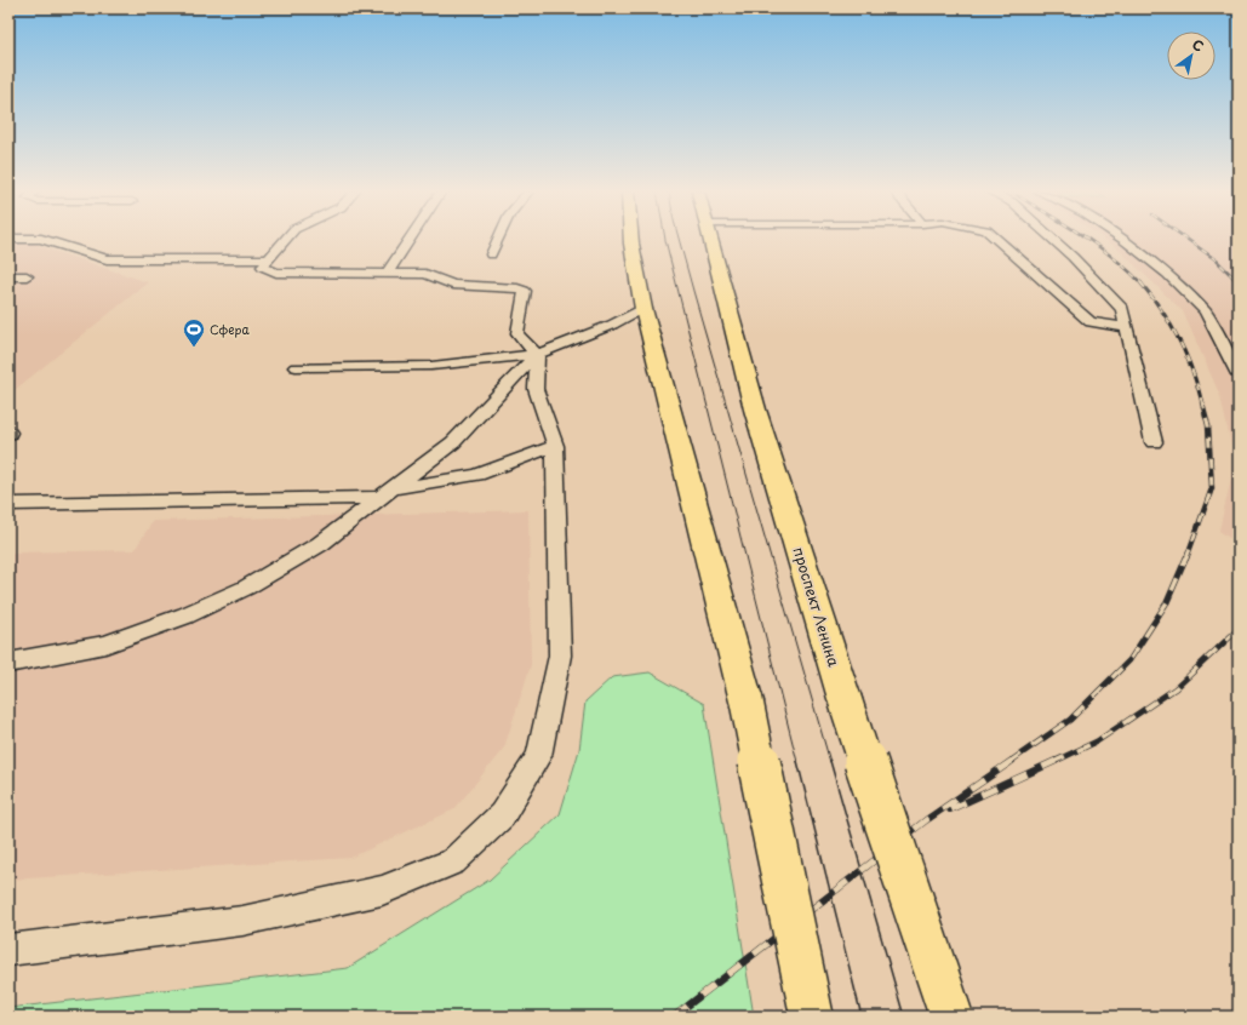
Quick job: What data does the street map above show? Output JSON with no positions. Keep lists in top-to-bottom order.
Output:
{
  "streets": {
    "main road": ["проспект Ленина"]
  },
  "places": {
    "sports": ["Сфера"]
  },
  "north": "top right"
}
